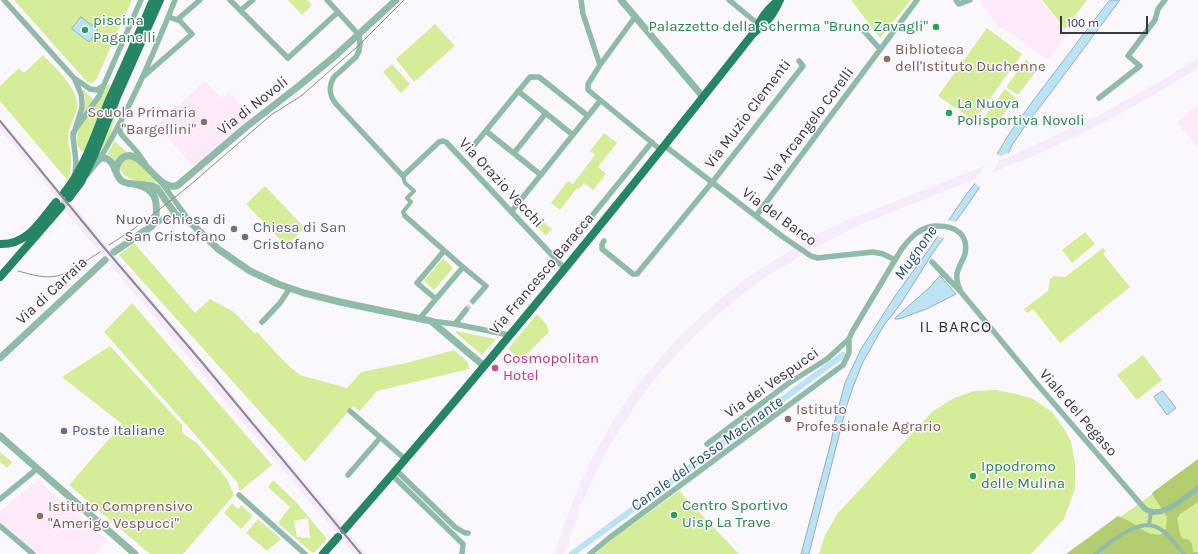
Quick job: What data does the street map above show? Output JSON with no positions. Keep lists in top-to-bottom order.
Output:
{
  "streets": {
    "main road": ["Via Francesco Baracca"],
    "street": [
      "Via di Novoli",
      "Via Muzio Clementi",
      "Via Arcangelo Corelli",
      "Via Orazio Vecchi",
      "Via del Barco",
      "Via di Carraia",
      "Via dei Vespucci",
      "Viale del Pegaso"
    ]
  },
  "crossings": [
    ["Via Muzio Clementi", "Via del Barco"],
    ["Via Arcangelo Corelli", "Via del Barco"],
    ["Via Orazio Vecchi", "Via Francesco Baracca"],
    ["Via del Barco", "Via Francesco Baracca"],
    ["Via del Barco", "Via dei Vespucci"],
    ["Via dei Vespucci", "Viale del Pegaso"]
  ],
  "districts": ["IL BARCO"],
  "water": ["Mugnone", "Canale del Fosso Macinante"],
  "places": [
    "Palazzetto della Scherma \"Bruno Zavagli\"",
    "piscina Paganelli",
    "Biblioteca dell'Istituto Duchenne",
    "La Nuova Polisportiva Novoli",
    "Scuola Primaria \"Bargellini\"",
    "Nuova Chiesa di San Cristofano",
    "Chiesa di San Cristofano",
    "Cosmopolitan Hotel",
    "Istituto Professionale Agrario",
    "Poste Italiane",
    "Ippodromo delle Mulina",
    "Centro Sportivo Uisp La Trave",
    "Istituto Comprensivo \"Amerigo Vespucci\""
  ],
  "scale_bar": "100 m"
}
